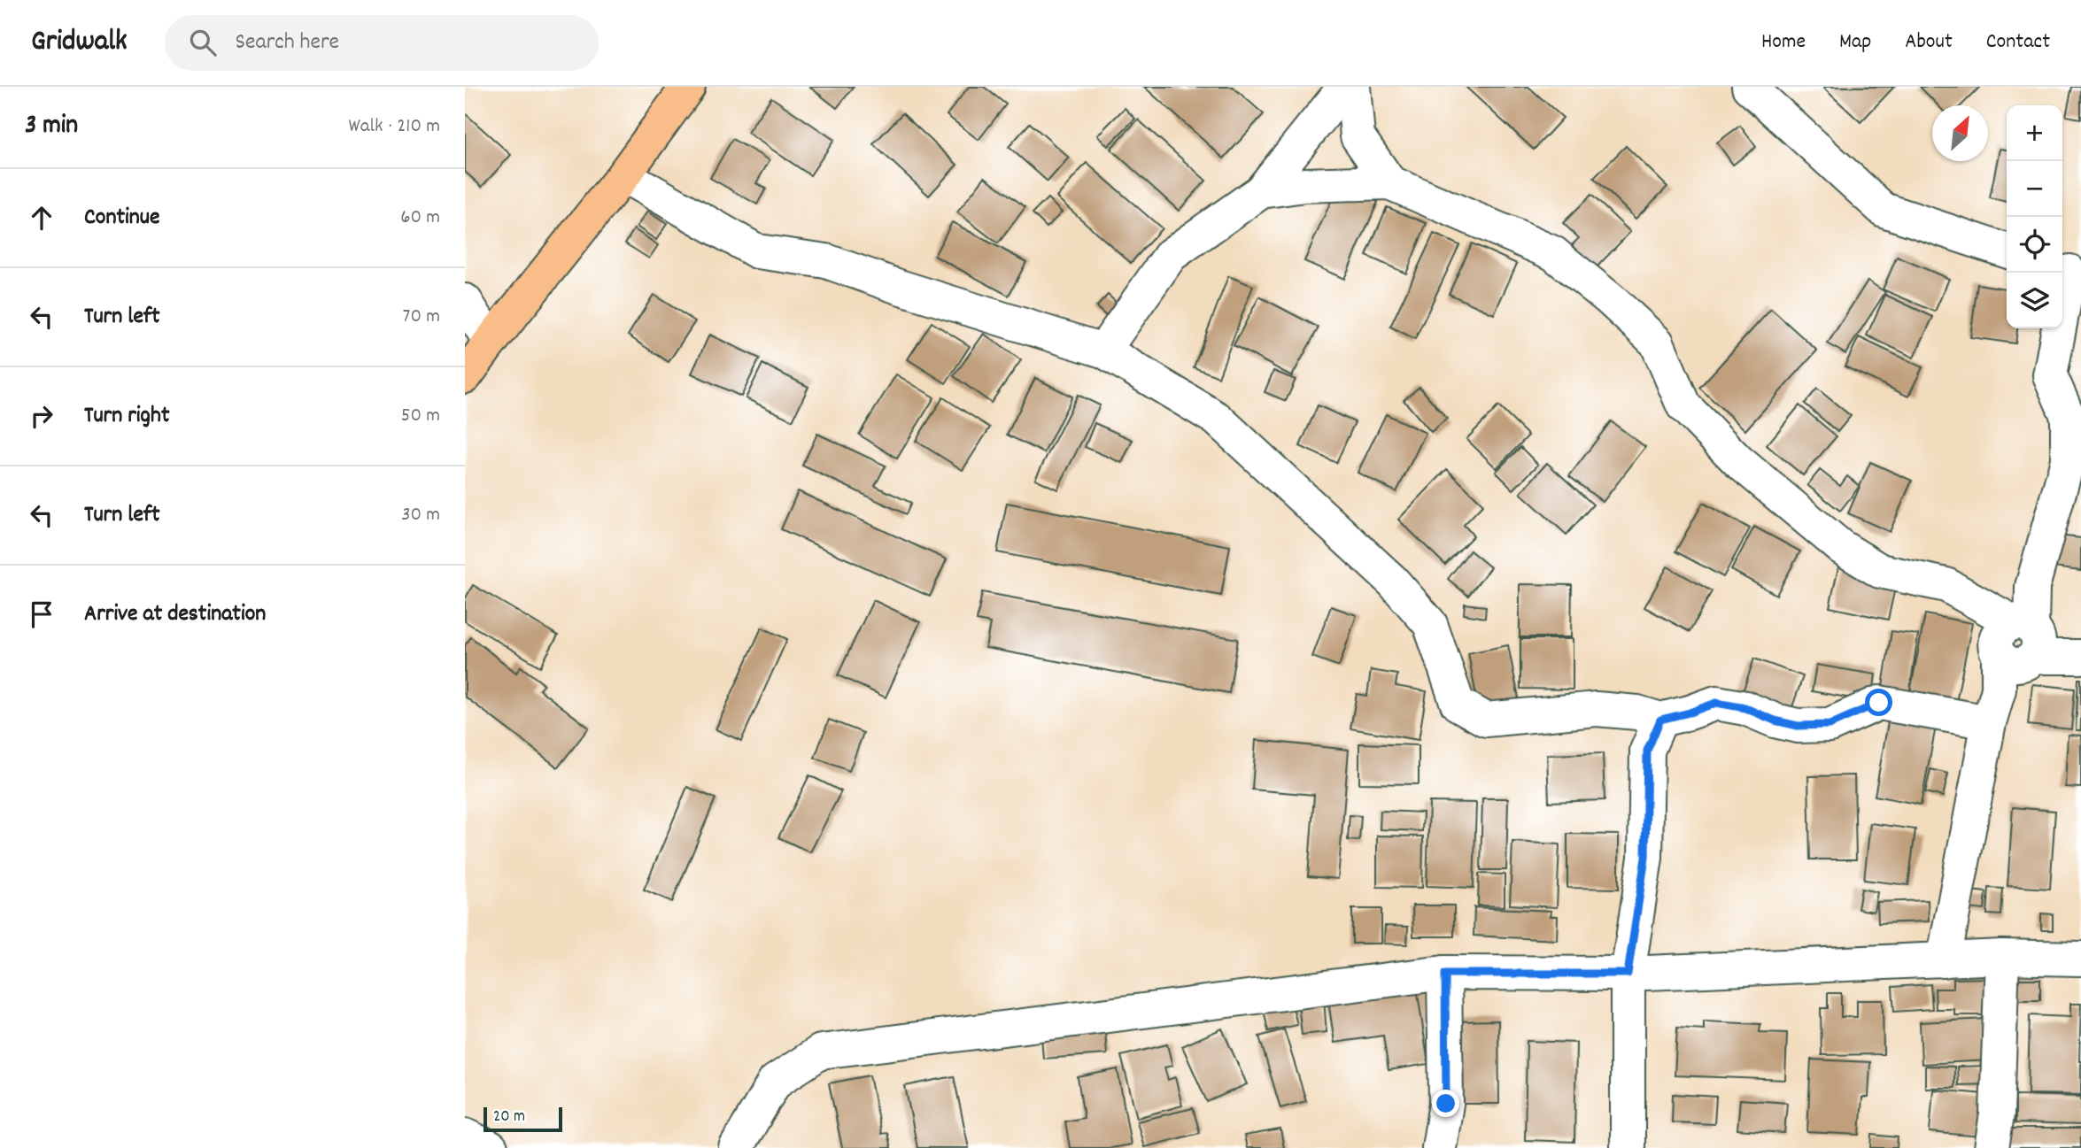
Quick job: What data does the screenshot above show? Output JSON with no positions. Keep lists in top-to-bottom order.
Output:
{
  "scale_bar": "20 m",
  "north": "top right",
  "page": {
    "header": "Gridwalk",
    "search": "Search here",
    "nav": [
      "Home",
      "Map",
      "About",
      "Contact"
    ],
    "heading": ["3 min", "Walk · 210 m"],
    "map_buttons": ["+", "−"],
    "list": [
      ["Continue", "60 m"],
      ["Turn left", "70 m"],
      ["Turn right", "50 m"],
      ["Turn left", "30 m"],
      "Arrive at destination"
    ],
    "scale": "20 m"
  }
}
